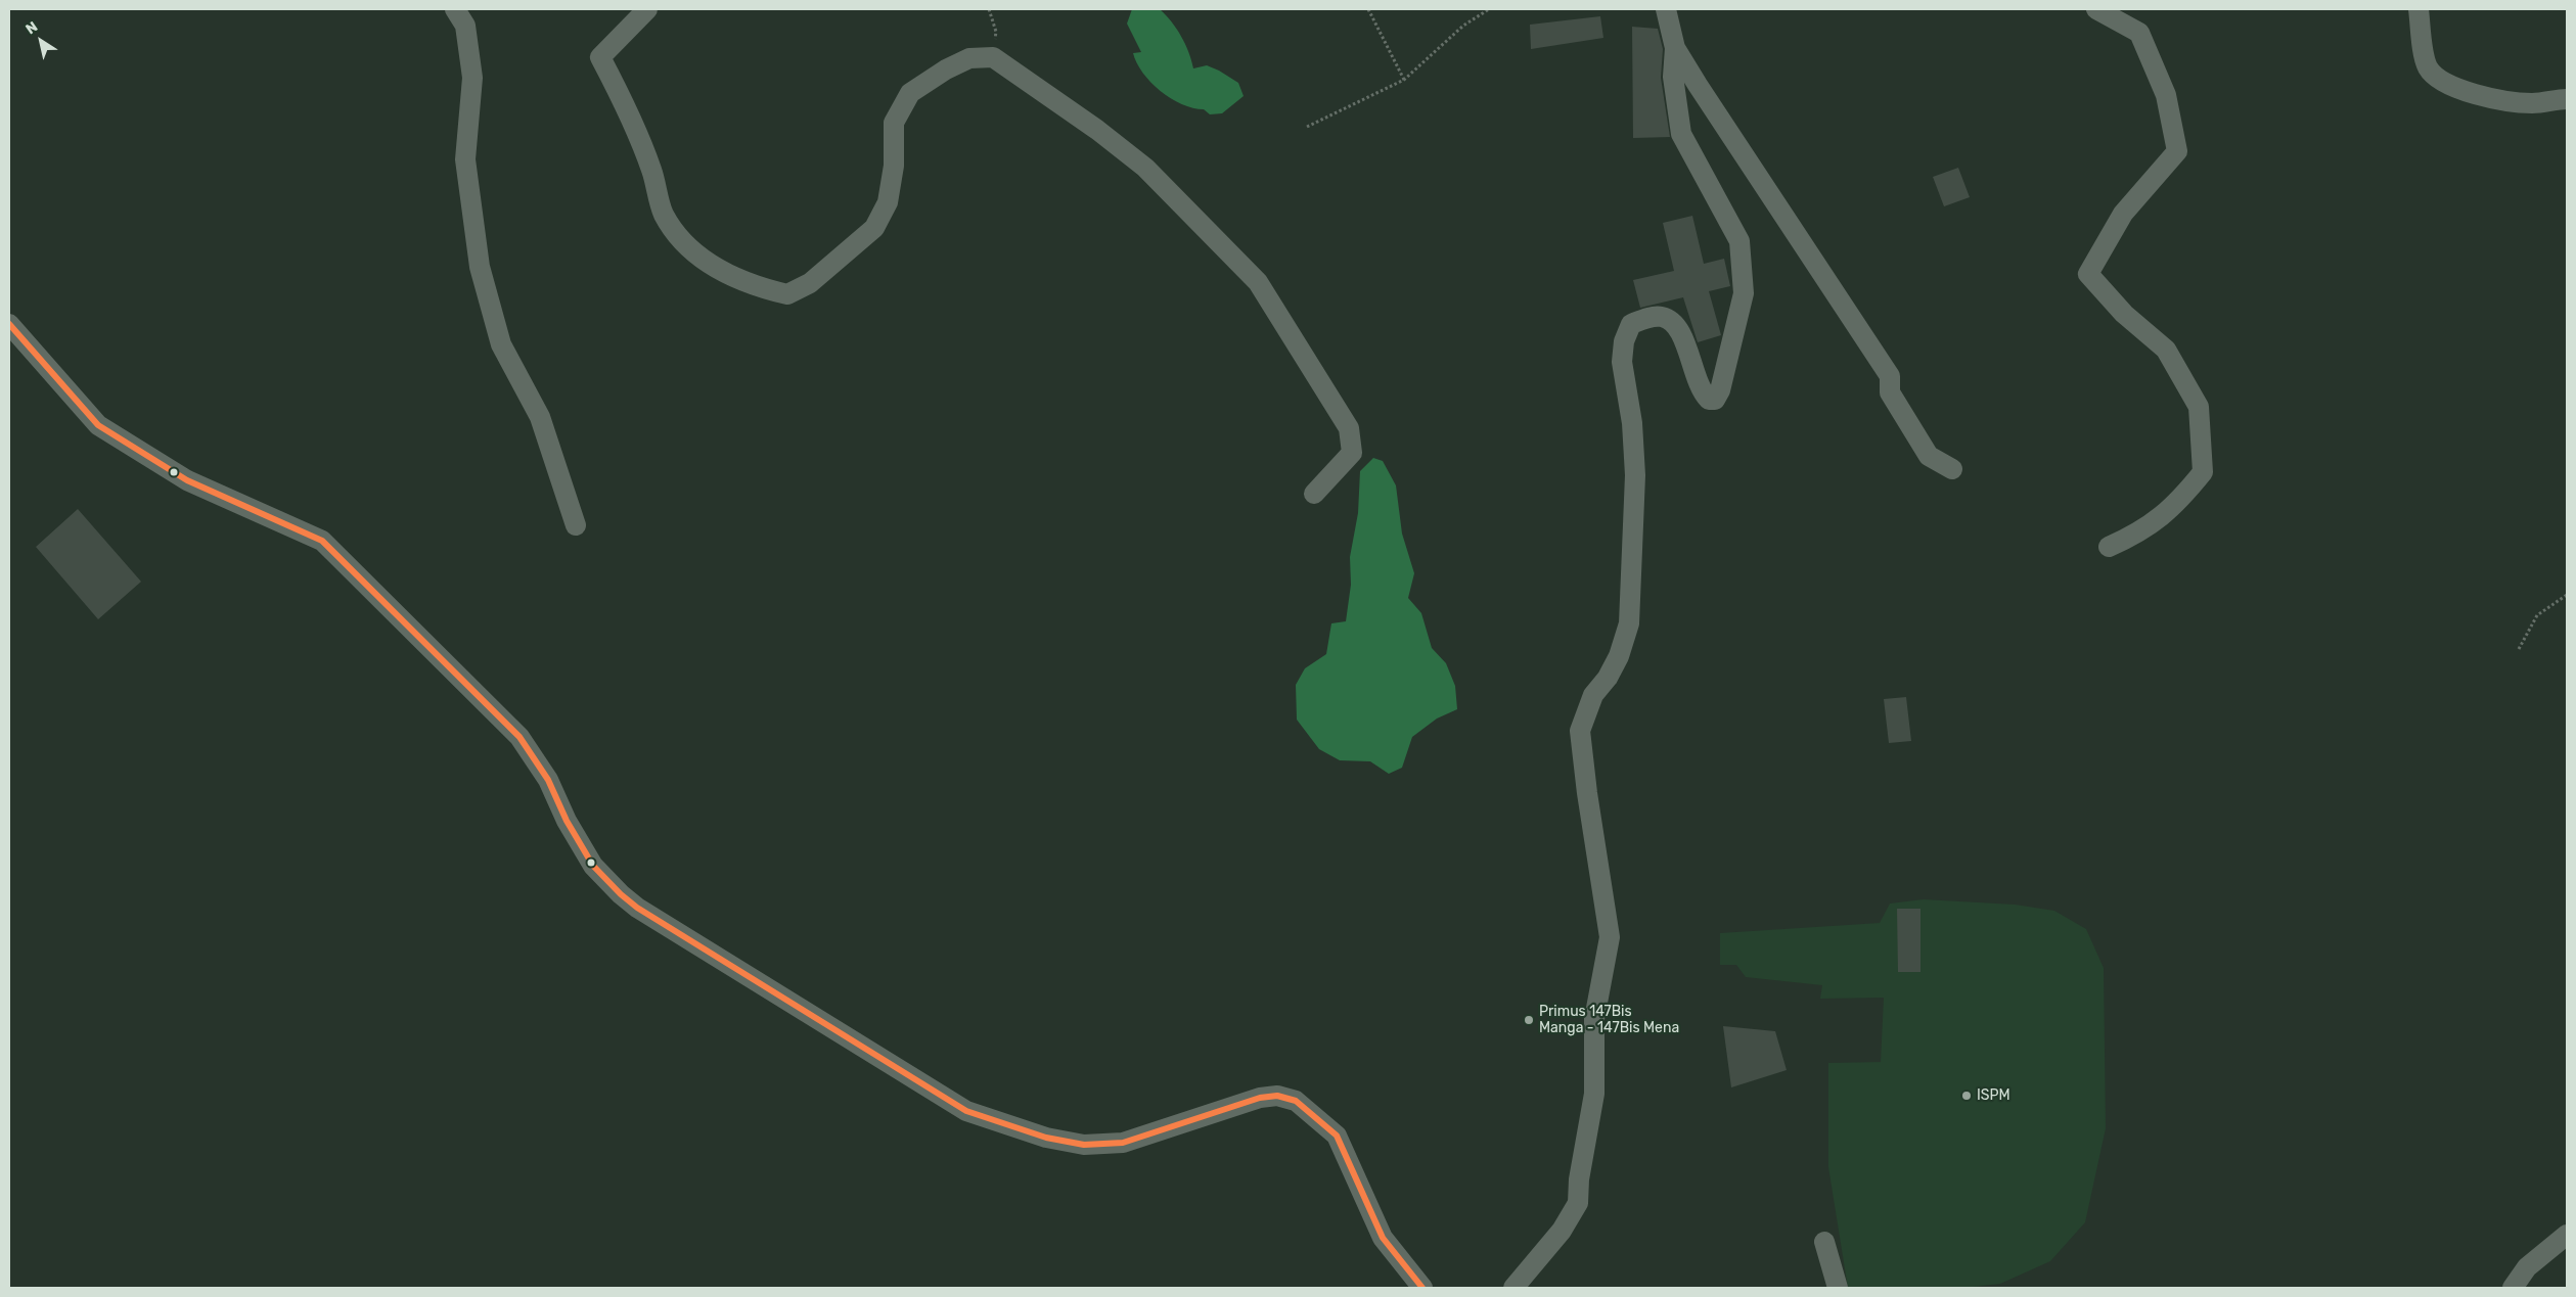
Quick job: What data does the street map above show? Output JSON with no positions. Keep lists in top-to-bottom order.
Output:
{
  "places": ["Primus 147Bis Manga - 147Bis Mena", "ISPM"],
  "north": "top left"
}
